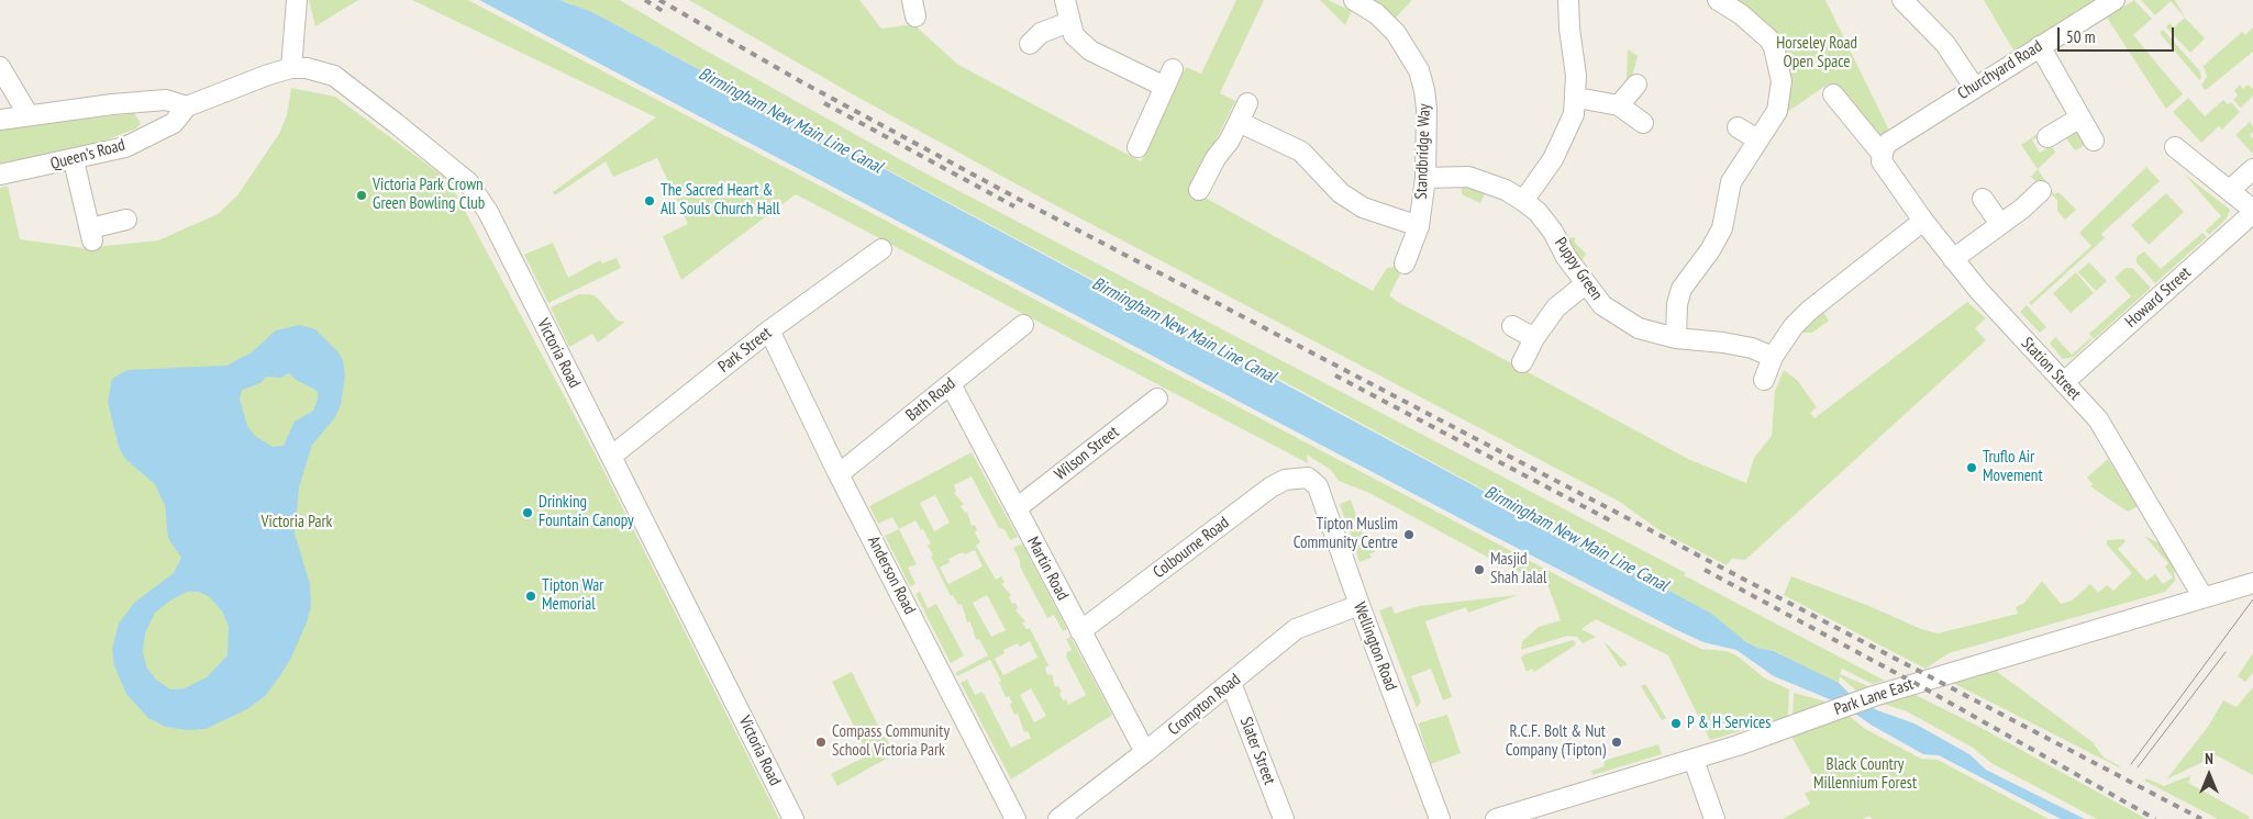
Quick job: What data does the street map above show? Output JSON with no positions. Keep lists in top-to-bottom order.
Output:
{
  "streets": {
    "street": [
      "Churchyard Road",
      "Standbridge Way",
      "Queen's Road",
      "Puppy Green",
      "Howard Street",
      "Park Street",
      "Victoria Road",
      "Station Street",
      "Bath Road",
      "Wilson Street",
      "Colbourne Road",
      "Martin Road",
      "Anderson Road",
      "Wellington Road",
      "Park Lane East",
      "Crompton Road",
      "Slater Street"
    ]
  },
  "crossings": [
    ["Churchyard Road", "Station Street"],
    ["Standbridge Way", "Puppy Green"],
    ["Queen's Road", "Victoria Road"],
    ["Howard Street", "Station Street"],
    ["Park Street", "Victoria Road"],
    ["Park Street", "Anderson Road"],
    ["Station Street", "Park Lane East"],
    ["Bath Road", "Martin Road"],
    ["Bath Road", "Anderson Road"],
    ["Wilson Street", "Martin Road"],
    ["Colbourne Road", "Martin Road"],
    ["Colbourne Road", "Wellington Road"],
    ["Martin Road", "Crompton Road"],
    ["Wellington Road", "Crompton Road"],
    ["Crompton Road", "Slater Street"]
  ],
  "water": ["Birmingham New Main Line Canal"],
  "parks": ["Horseley Road Open Space", "Victoria Park", "Black Country Millennium Forest"],
  "places": [
    "Victoria Park Crown Green Bowling Club",
    "The Sacred Heart & All Souls Church Hall",
    "Truflo Air Movement",
    "Drinking Fountain Canopy",
    "Tipton Muslim Community Centre",
    "Masjid Shah Jalal",
    "Tipton War Memorial",
    "P & H Services",
    "Compass Community School Victoria Park",
    "R.C.F. Bolt & Nut Company (Tipton)"
  ],
  "scale_bar": "50 m",
  "north": "top"
}
